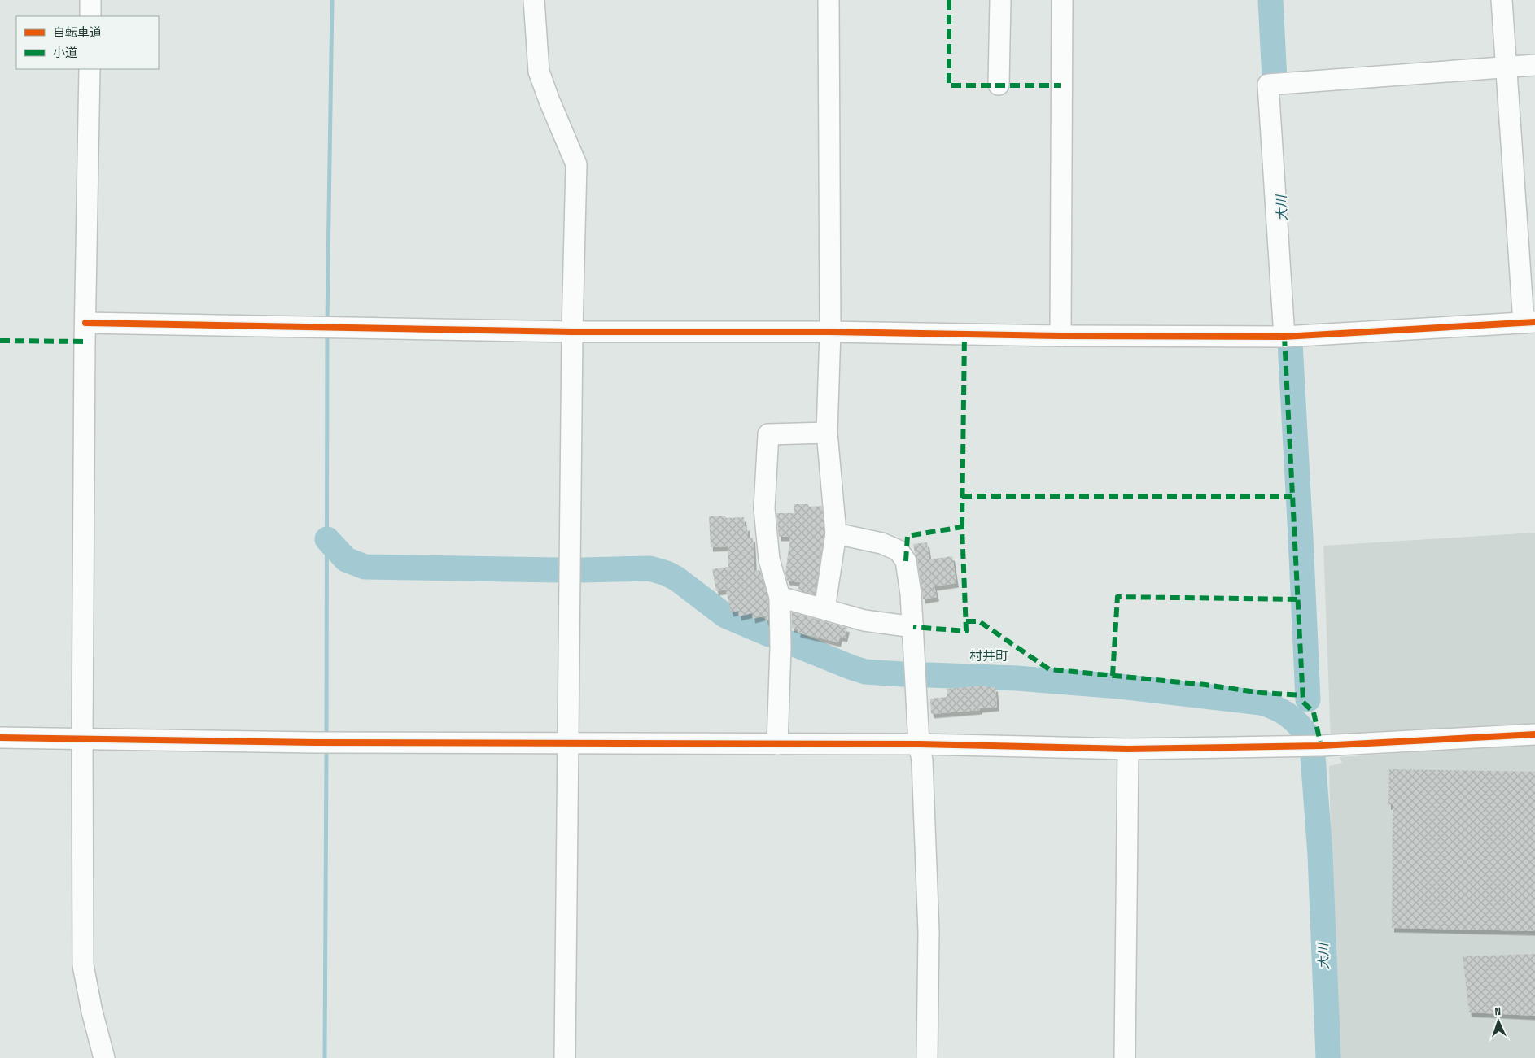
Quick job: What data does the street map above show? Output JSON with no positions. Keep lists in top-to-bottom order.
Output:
{
  "districts": ["村井町"],
  "water": ["大川"],
  "legend": ["自転車道", "小道"],
  "north": "top"
}
